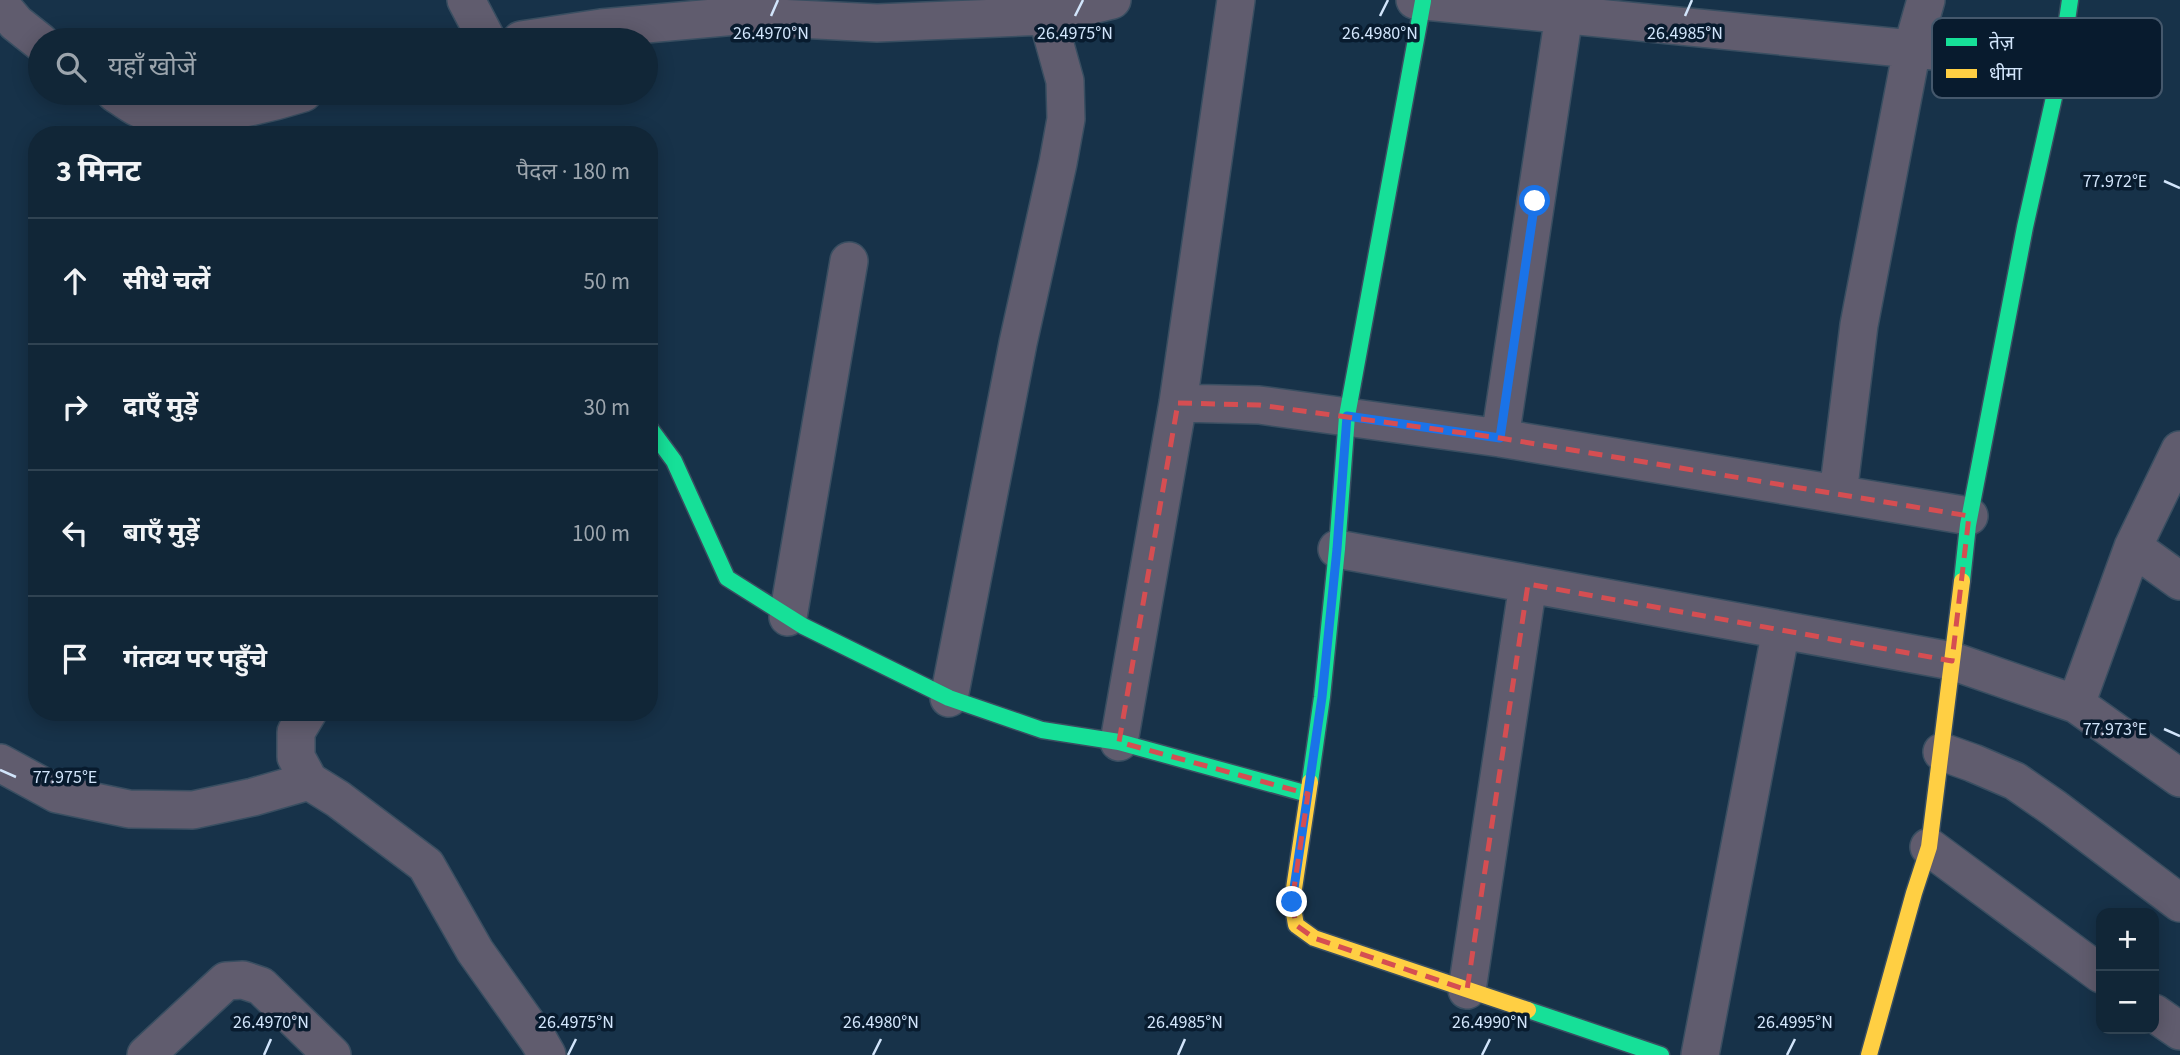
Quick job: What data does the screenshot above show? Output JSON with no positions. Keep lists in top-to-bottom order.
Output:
{
  "legend": ["तेज़", "धीमा"],
  "page": {
    "search": "यहाँ खोजें",
    "heading": ["3 मिनट", "पैदल · 180 m"],
    "list": [
      ["सीधे चलें", "50 m"],
      ["दाएँ मुड़ें", "30 m"],
      ["बाएँ मुड़ें", "100 m"],
      "गंतव्य पर पहुँचे"
    ],
    "map_buttons": ["+", "−"]
  },
  "coordinates": [
    "26.4970°N",
    "26.4975°N",
    "26.4980°N",
    "26.4985°N",
    "77.972°E",
    "77.973°E",
    "77.975°E",
    "26.4990°N",
    "26.4995°N"
  ]
}
